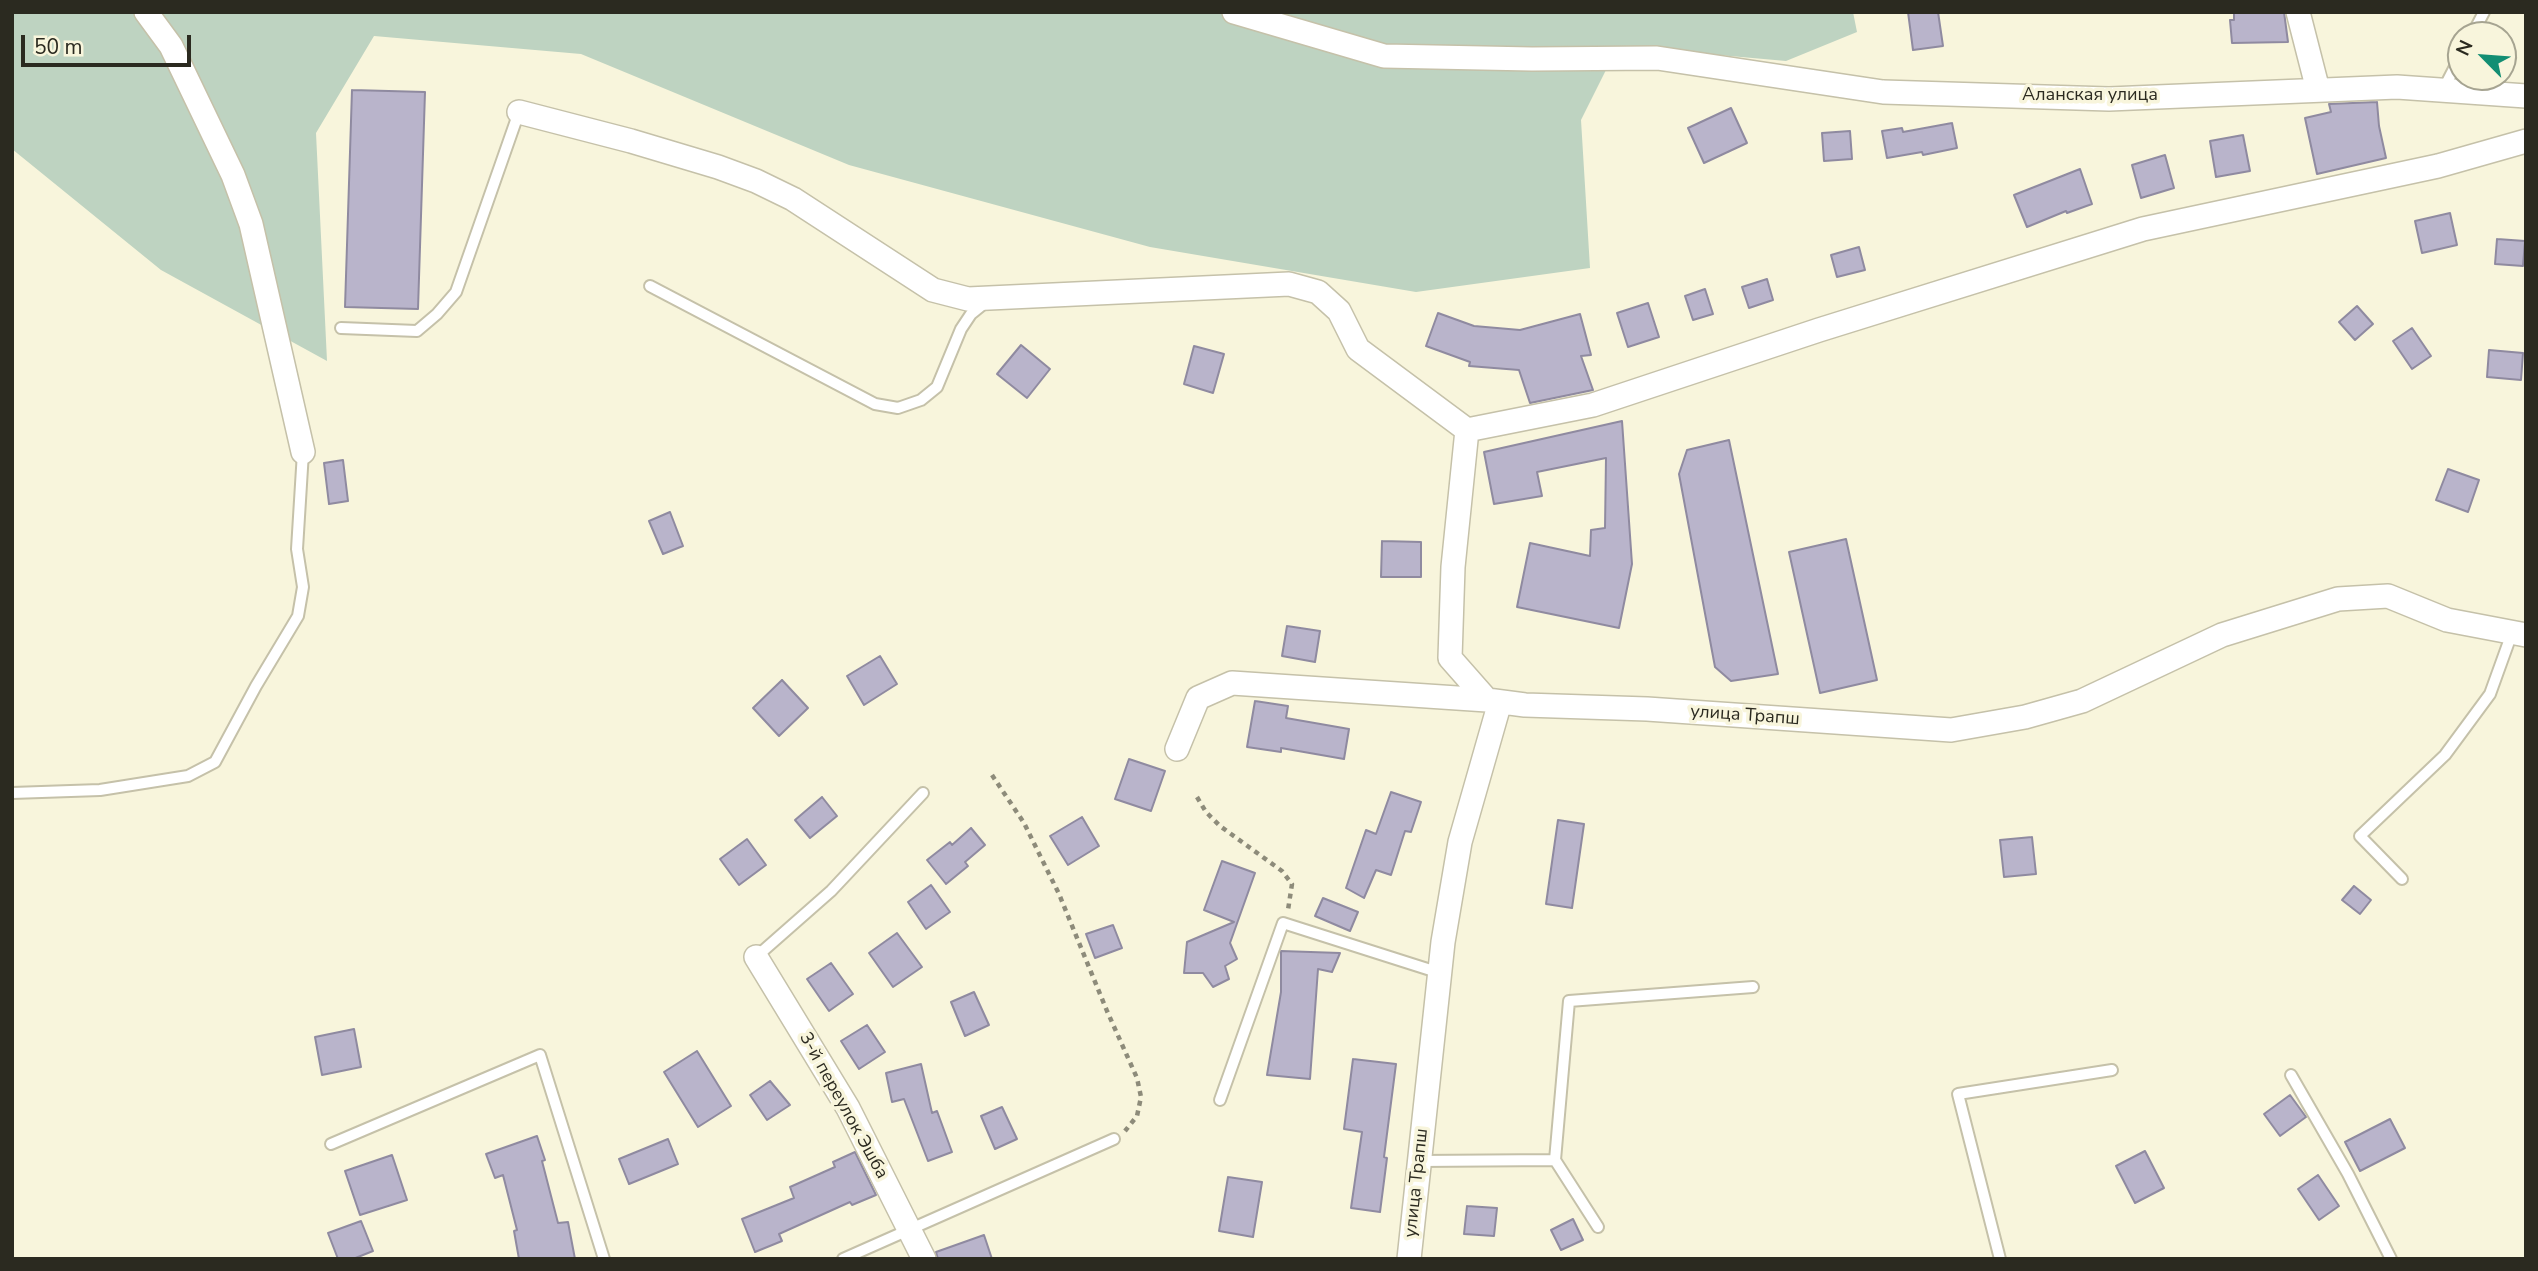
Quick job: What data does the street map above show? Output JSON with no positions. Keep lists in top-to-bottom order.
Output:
{
  "streets": {
    "street": ["Аланская улица", "улица Трапш", "3-й переулок Эшба"]
  },
  "scale_bar": "50 m",
  "north": "top left"
}
